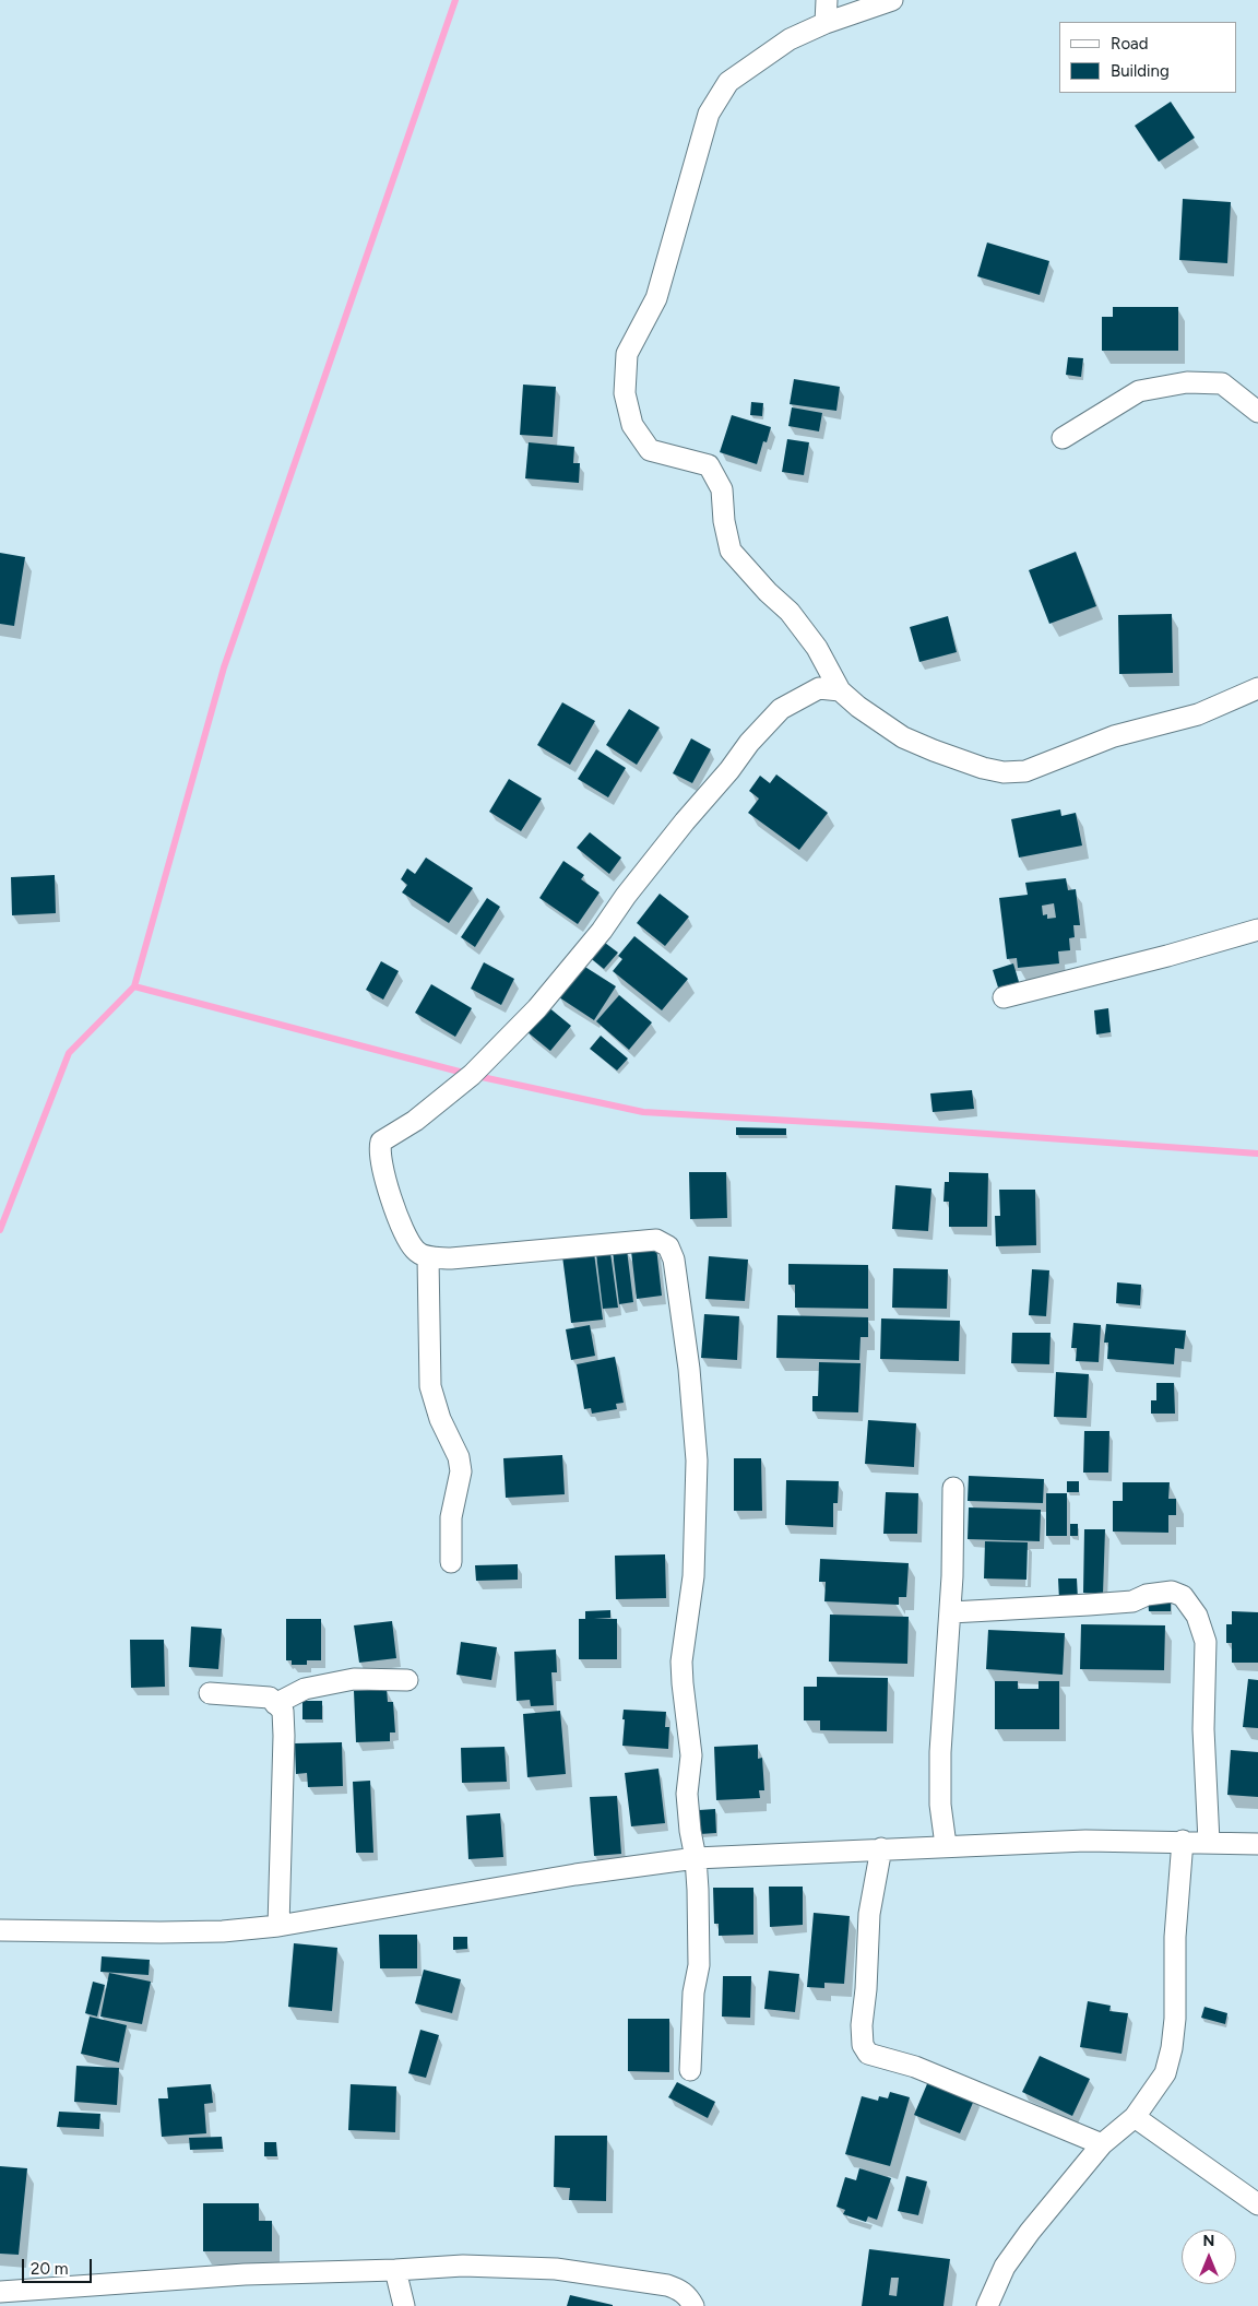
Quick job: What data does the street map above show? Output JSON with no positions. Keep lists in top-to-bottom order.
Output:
{
  "legend": ["Road", "Building"],
  "scale_bar": "20 m",
  "north": "top"
}
